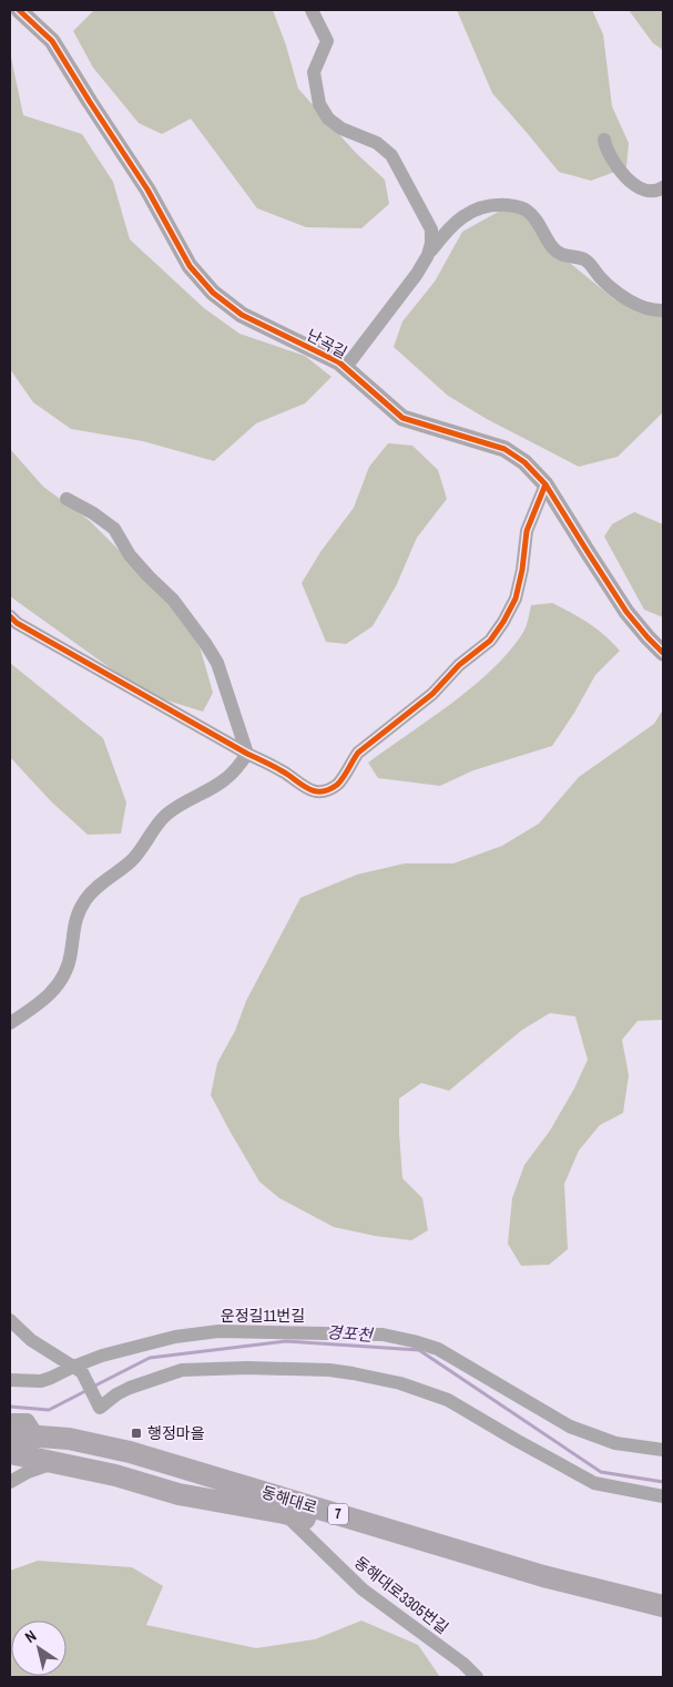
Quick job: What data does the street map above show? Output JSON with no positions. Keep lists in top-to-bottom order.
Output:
{
  "streets": {
    "highway": ["동해대로", "7"],
    "street": ["난곡길", "운정길11번길", "동해대로3305번길"]
  },
  "crossings": [
    ["동해대로", "동해대로3305번길"]
  ],
  "water": ["경포천"],
  "places": {
    "transit": ["행정마을"]
  },
  "north": "top left"
}
